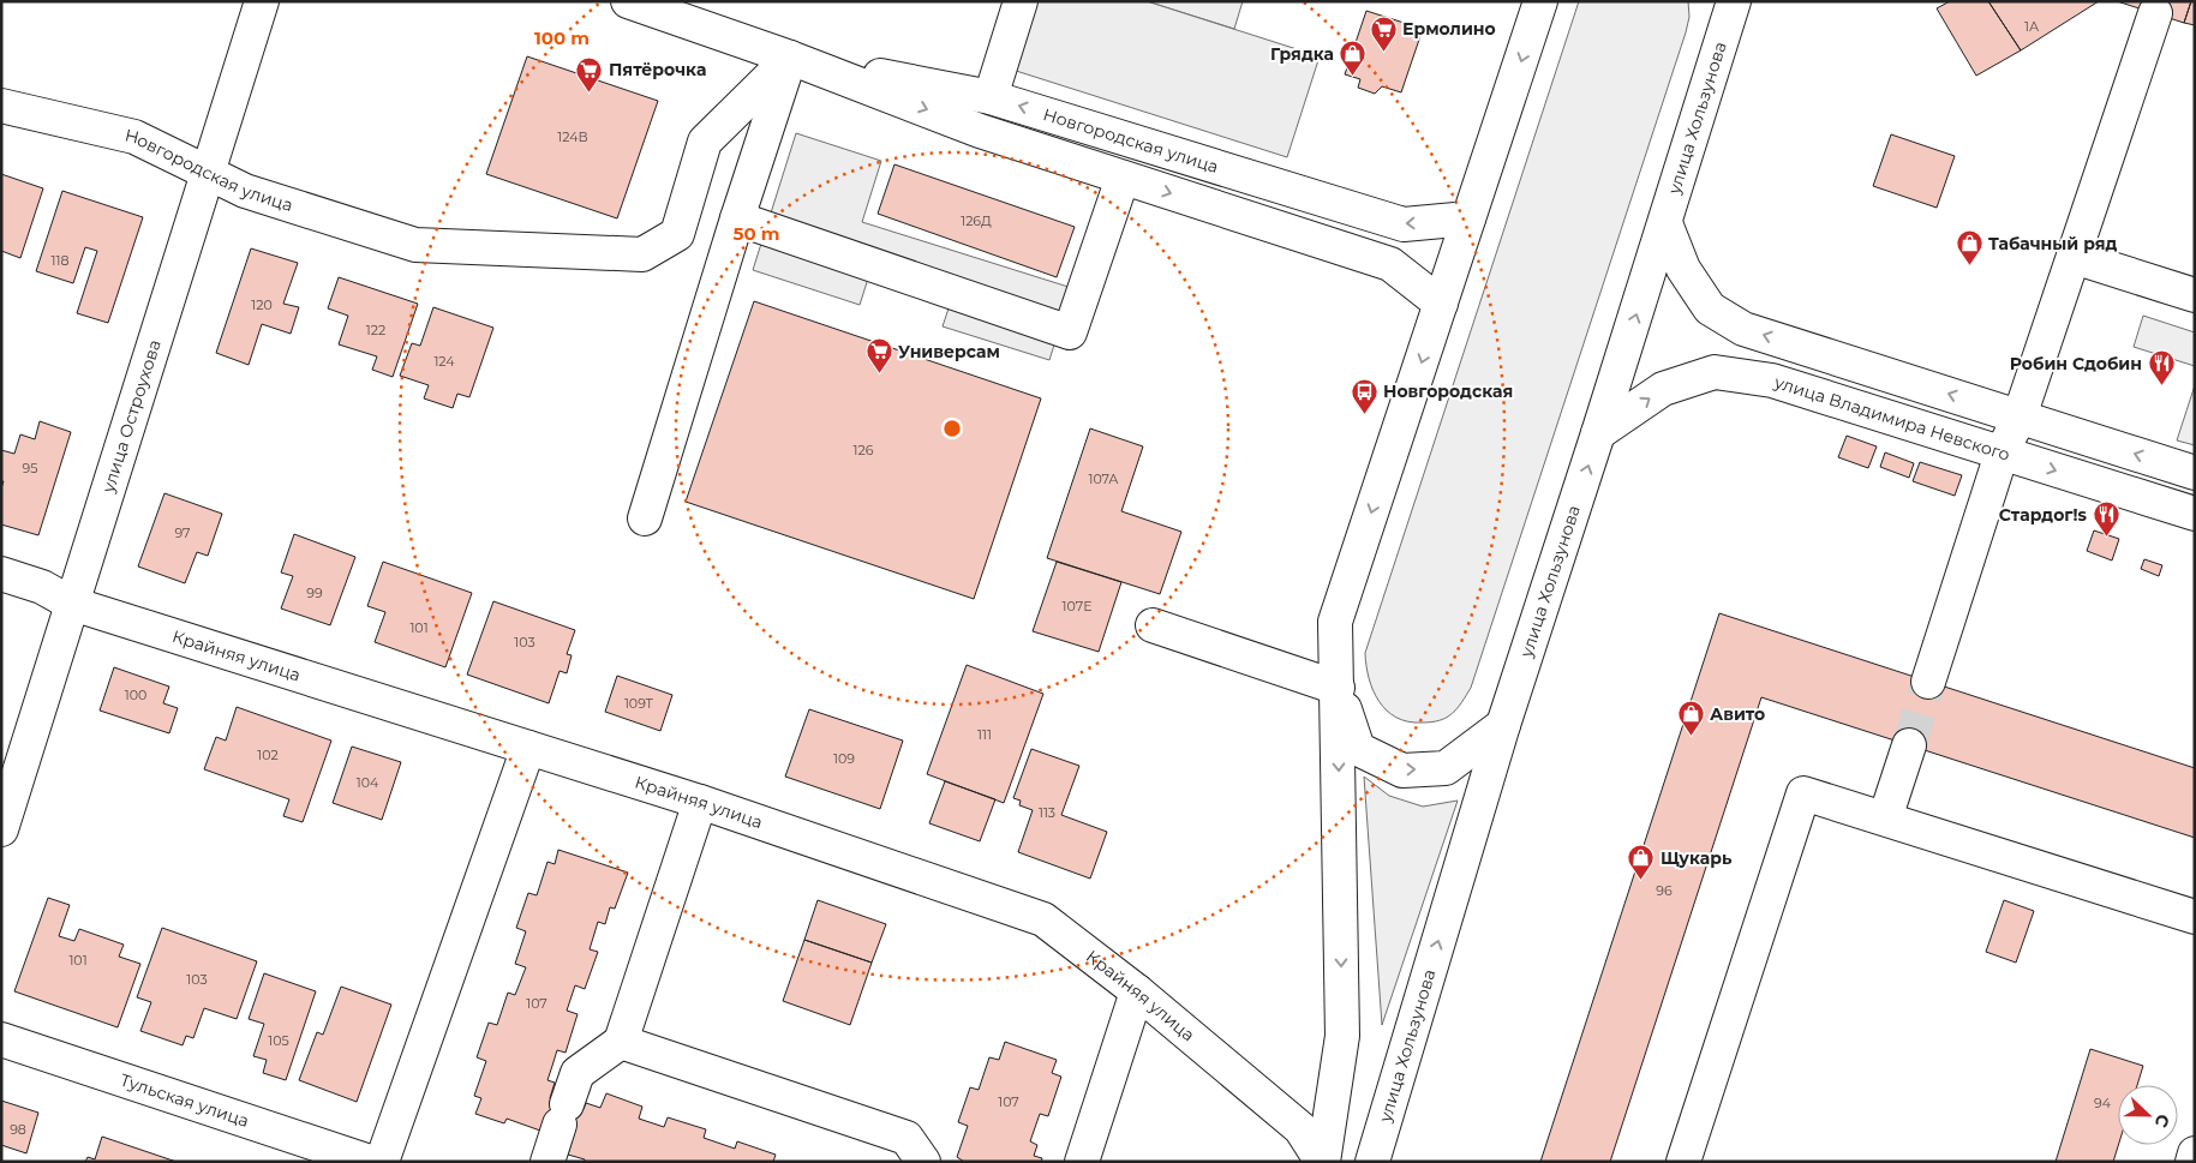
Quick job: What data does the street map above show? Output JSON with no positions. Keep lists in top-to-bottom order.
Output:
{
  "streets": {
    "street": [
      "улица Хользунова",
      "Новгородская улица",
      "улица Остроухова",
      "улица Владимира Невского",
      "Крайняя улица",
      "Тульская улица"
    ]
  },
  "crossings": [
    ["улица Хользунова", "улица Владимира Невского"],
    ["Новгородская улица", "улица Остроухова"],
    ["улица Остроухова", "Крайняя улица"]
  ],
  "places": {
    "supermarket": ["Ермолино", "Пятёрочка", "Универсам"],
    "shop": [
      "Грядка",
      "Табачный ряд",
      "Авито",
      "Щукарь"
    ],
    "restaurant": ["Робин Сдобин", "Стардог!s"],
    "bus stop": ["Новгородская"]
  },
  "house_numbers": [
    "1А",
    "124В",
    "126Д",
    "118",
    "120",
    "122",
    "124",
    "126",
    "95",
    "107А",
    "97",
    "99",
    "107Е",
    "101",
    "103",
    "100",
    "109Т",
    "111",
    "102",
    "109",
    "104",
    "113",
    "96",
    "101",
    "103",
    "107",
    "105",
    "107",
    "94",
    "98"
  ],
  "north": "right",
  "rings": ["100 m", "50 m"]
}
